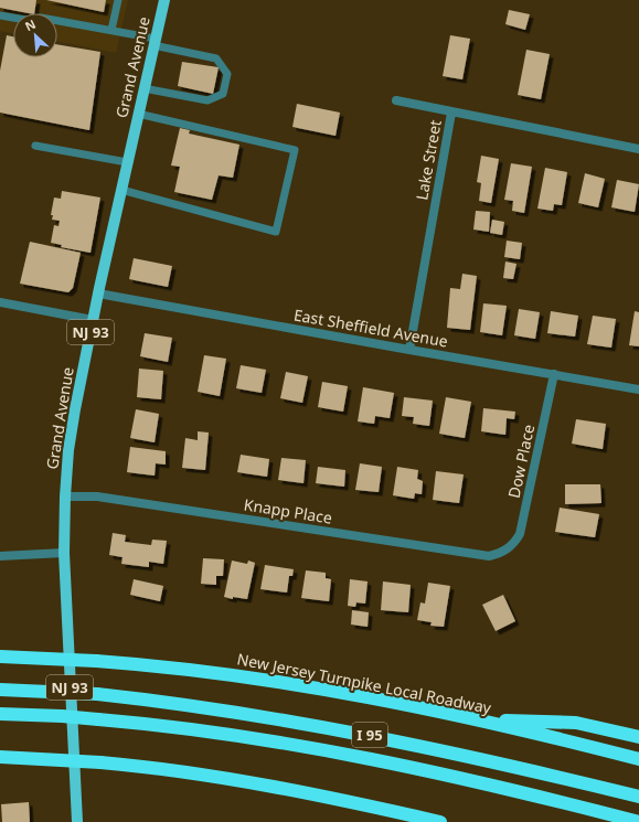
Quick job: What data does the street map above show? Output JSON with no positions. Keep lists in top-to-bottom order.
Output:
{
  "streets": {
    "highway": ["New Jersey Turnpike Local Roadway", "I 95"],
    "main road": ["Grand Avenue", "NJ 93"],
    "street": [
      "Lake Street",
      "East Sheffield Avenue",
      "Dow Place",
      "Knapp Place"
    ]
  },
  "crossings": [
    ["Grand Avenue", "East Sheffield Avenue"],
    ["Grand Avenue", "Knapp Place"],
    ["Lake Street", "East Sheffield Avenue"],
    ["East Sheffield Avenue", "Dow Place"],
    ["Dow Place", "Knapp Place"]
  ],
  "north": "top left"
}
